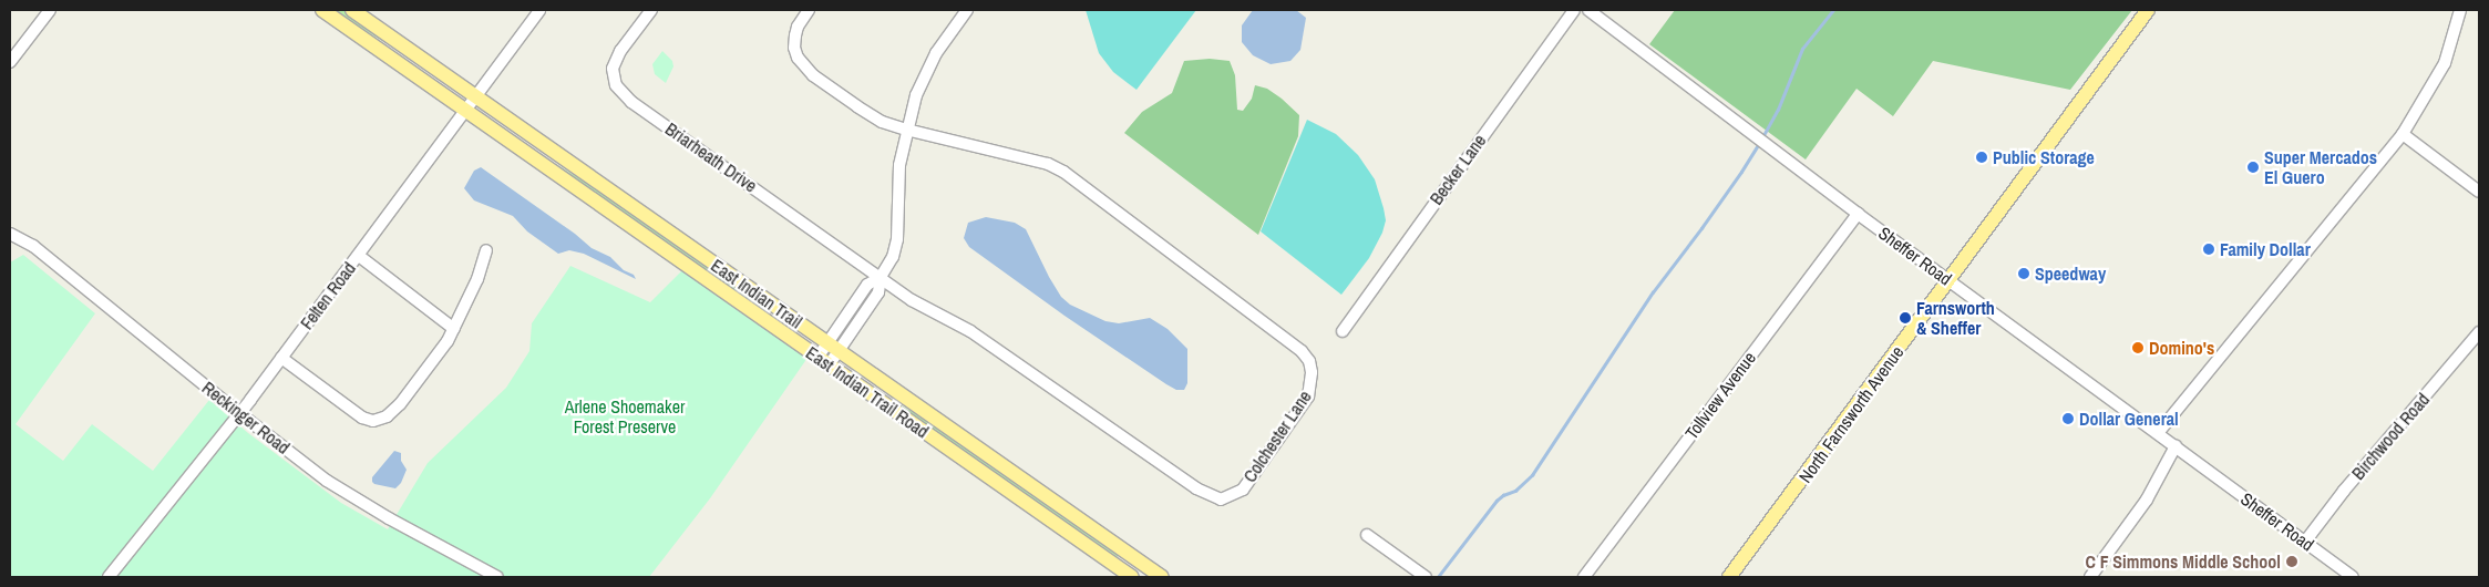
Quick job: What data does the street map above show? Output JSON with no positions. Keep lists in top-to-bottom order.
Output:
{
  "streets": {
    "main road": ["East Indian Trail", "East Indian Trail Road", "North Farnsworth Avenue"],
    "street": [
      "Briarheath Drive",
      "Becker Lane",
      "Sheffer Road",
      "Felten Road",
      "Tollview Avenue",
      "Reckinger Road",
      "Colchester Lane",
      "Birchwood Road"
    ]
  },
  "crossings": [
    ["Briarheath Drive", "Colchester Lane"],
    ["Sheffer Road", "Tollview Avenue"],
    ["Sheffer Road", "North Farnsworth Avenue"],
    ["Sheffer Road", "Birchwood Road"],
    ["East Indian Trail", "Felten Road"],
    ["Felten Road", "East Indian Trail Road"],
    ["Felten Road", "Reckinger Road"]
  ],
  "parks": ["Arlene Shoemaker Forest Preserve"],
  "places": [
    "Public Storage",
    "Super Mercados El Guero",
    "Family Dollar",
    "Speedway",
    "Farnsworth & Sheffer",
    "Domino's",
    "Dollar General",
    "C F Simmons Middle School"
  ]
}
